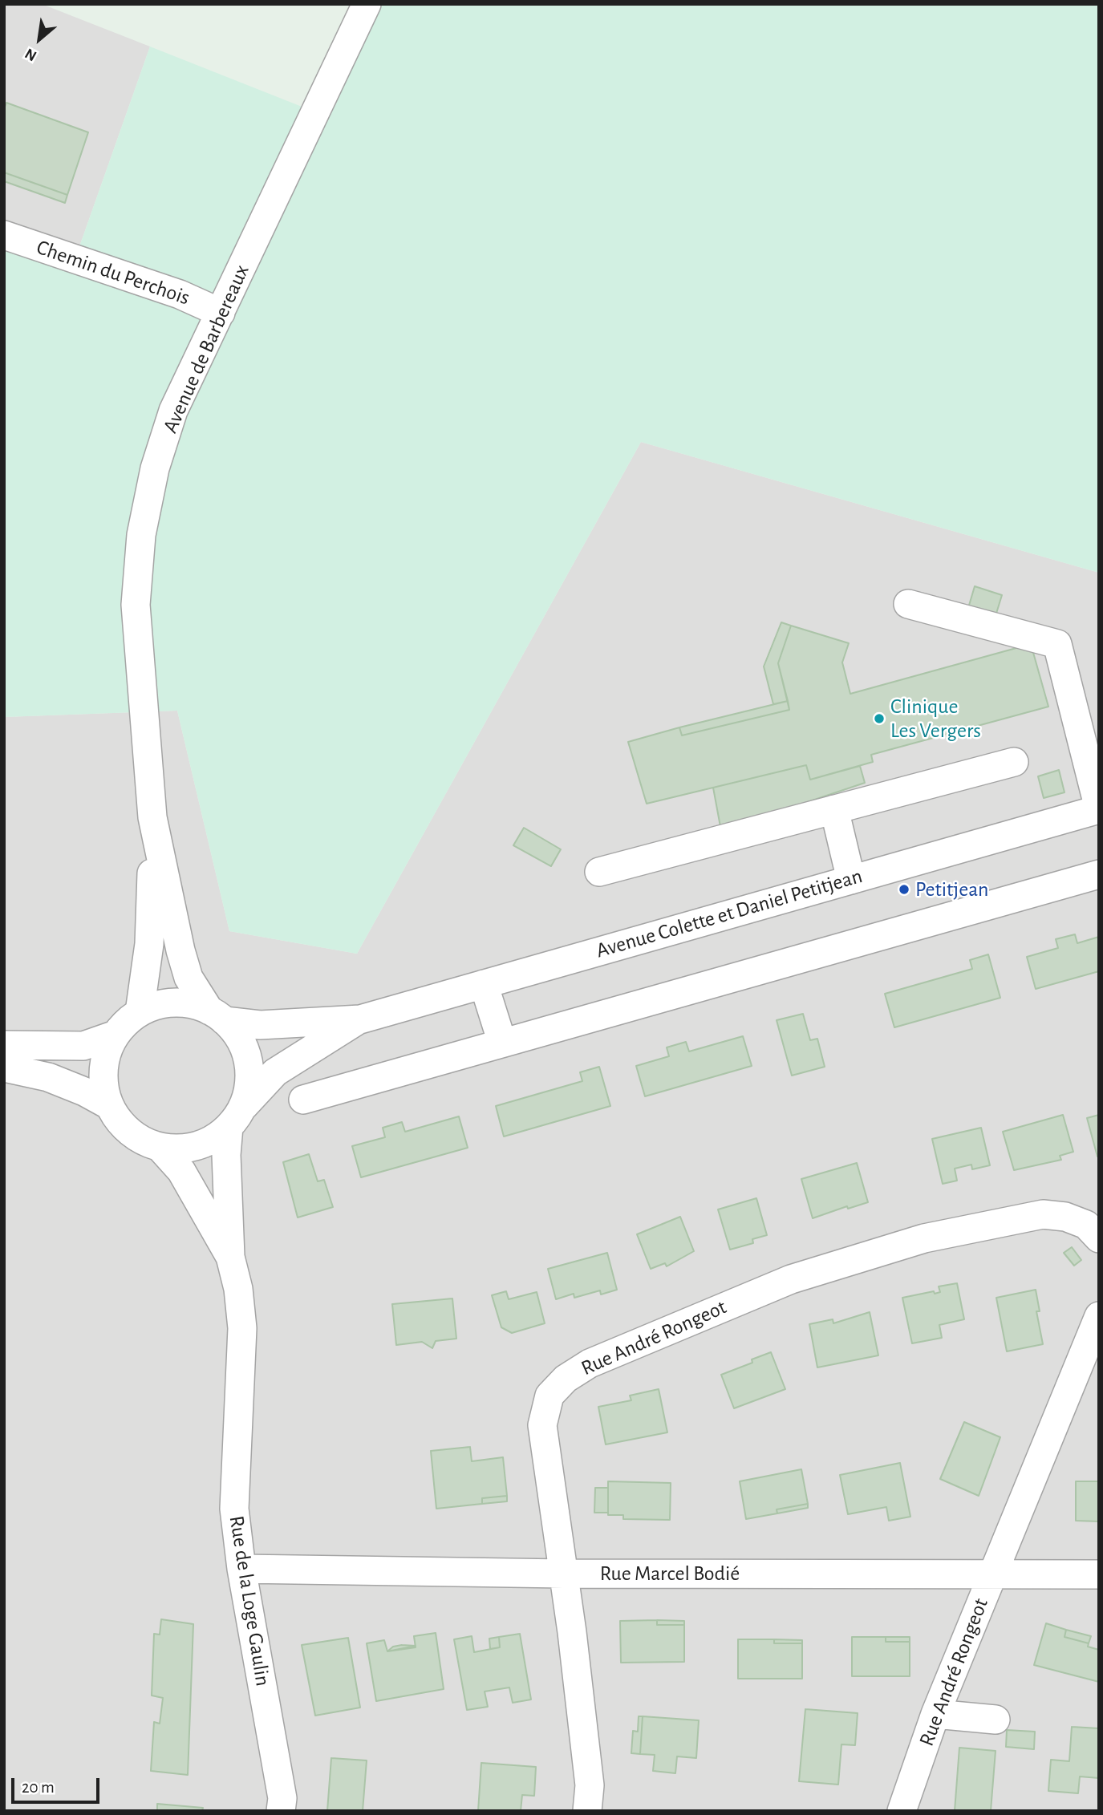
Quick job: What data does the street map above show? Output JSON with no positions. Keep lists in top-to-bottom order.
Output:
{
  "streets": {
    "street": [
      "Chemin du Perchois",
      "Avenue de Barbereaux",
      "Avenue Colette et Daniel Petitjean",
      "Rue André Rongeot",
      "Rue Marcel Bodié",
      "Rue de la Loge Gaulin"
    ]
  },
  "crossings": [
    ["Chemin du Perchois", "Avenue de Barbereaux"],
    ["Avenue de Barbereaux", "Avenue Colette et Daniel Petitjean"],
    ["Avenue de Barbereaux", "Rue de la Loge Gaulin"],
    ["Avenue Colette et Daniel Petitjean", "Rue de la Loge Gaulin"],
    ["Rue André Rongeot", "Rue Marcel Bodié"],
    ["Rue Marcel Bodié", "Rue de la Loge Gaulin"]
  ],
  "places": ["Clinique Les Vergers", "Petitjean"],
  "scale_bar": "20 m",
  "north": "bottom left"
}
